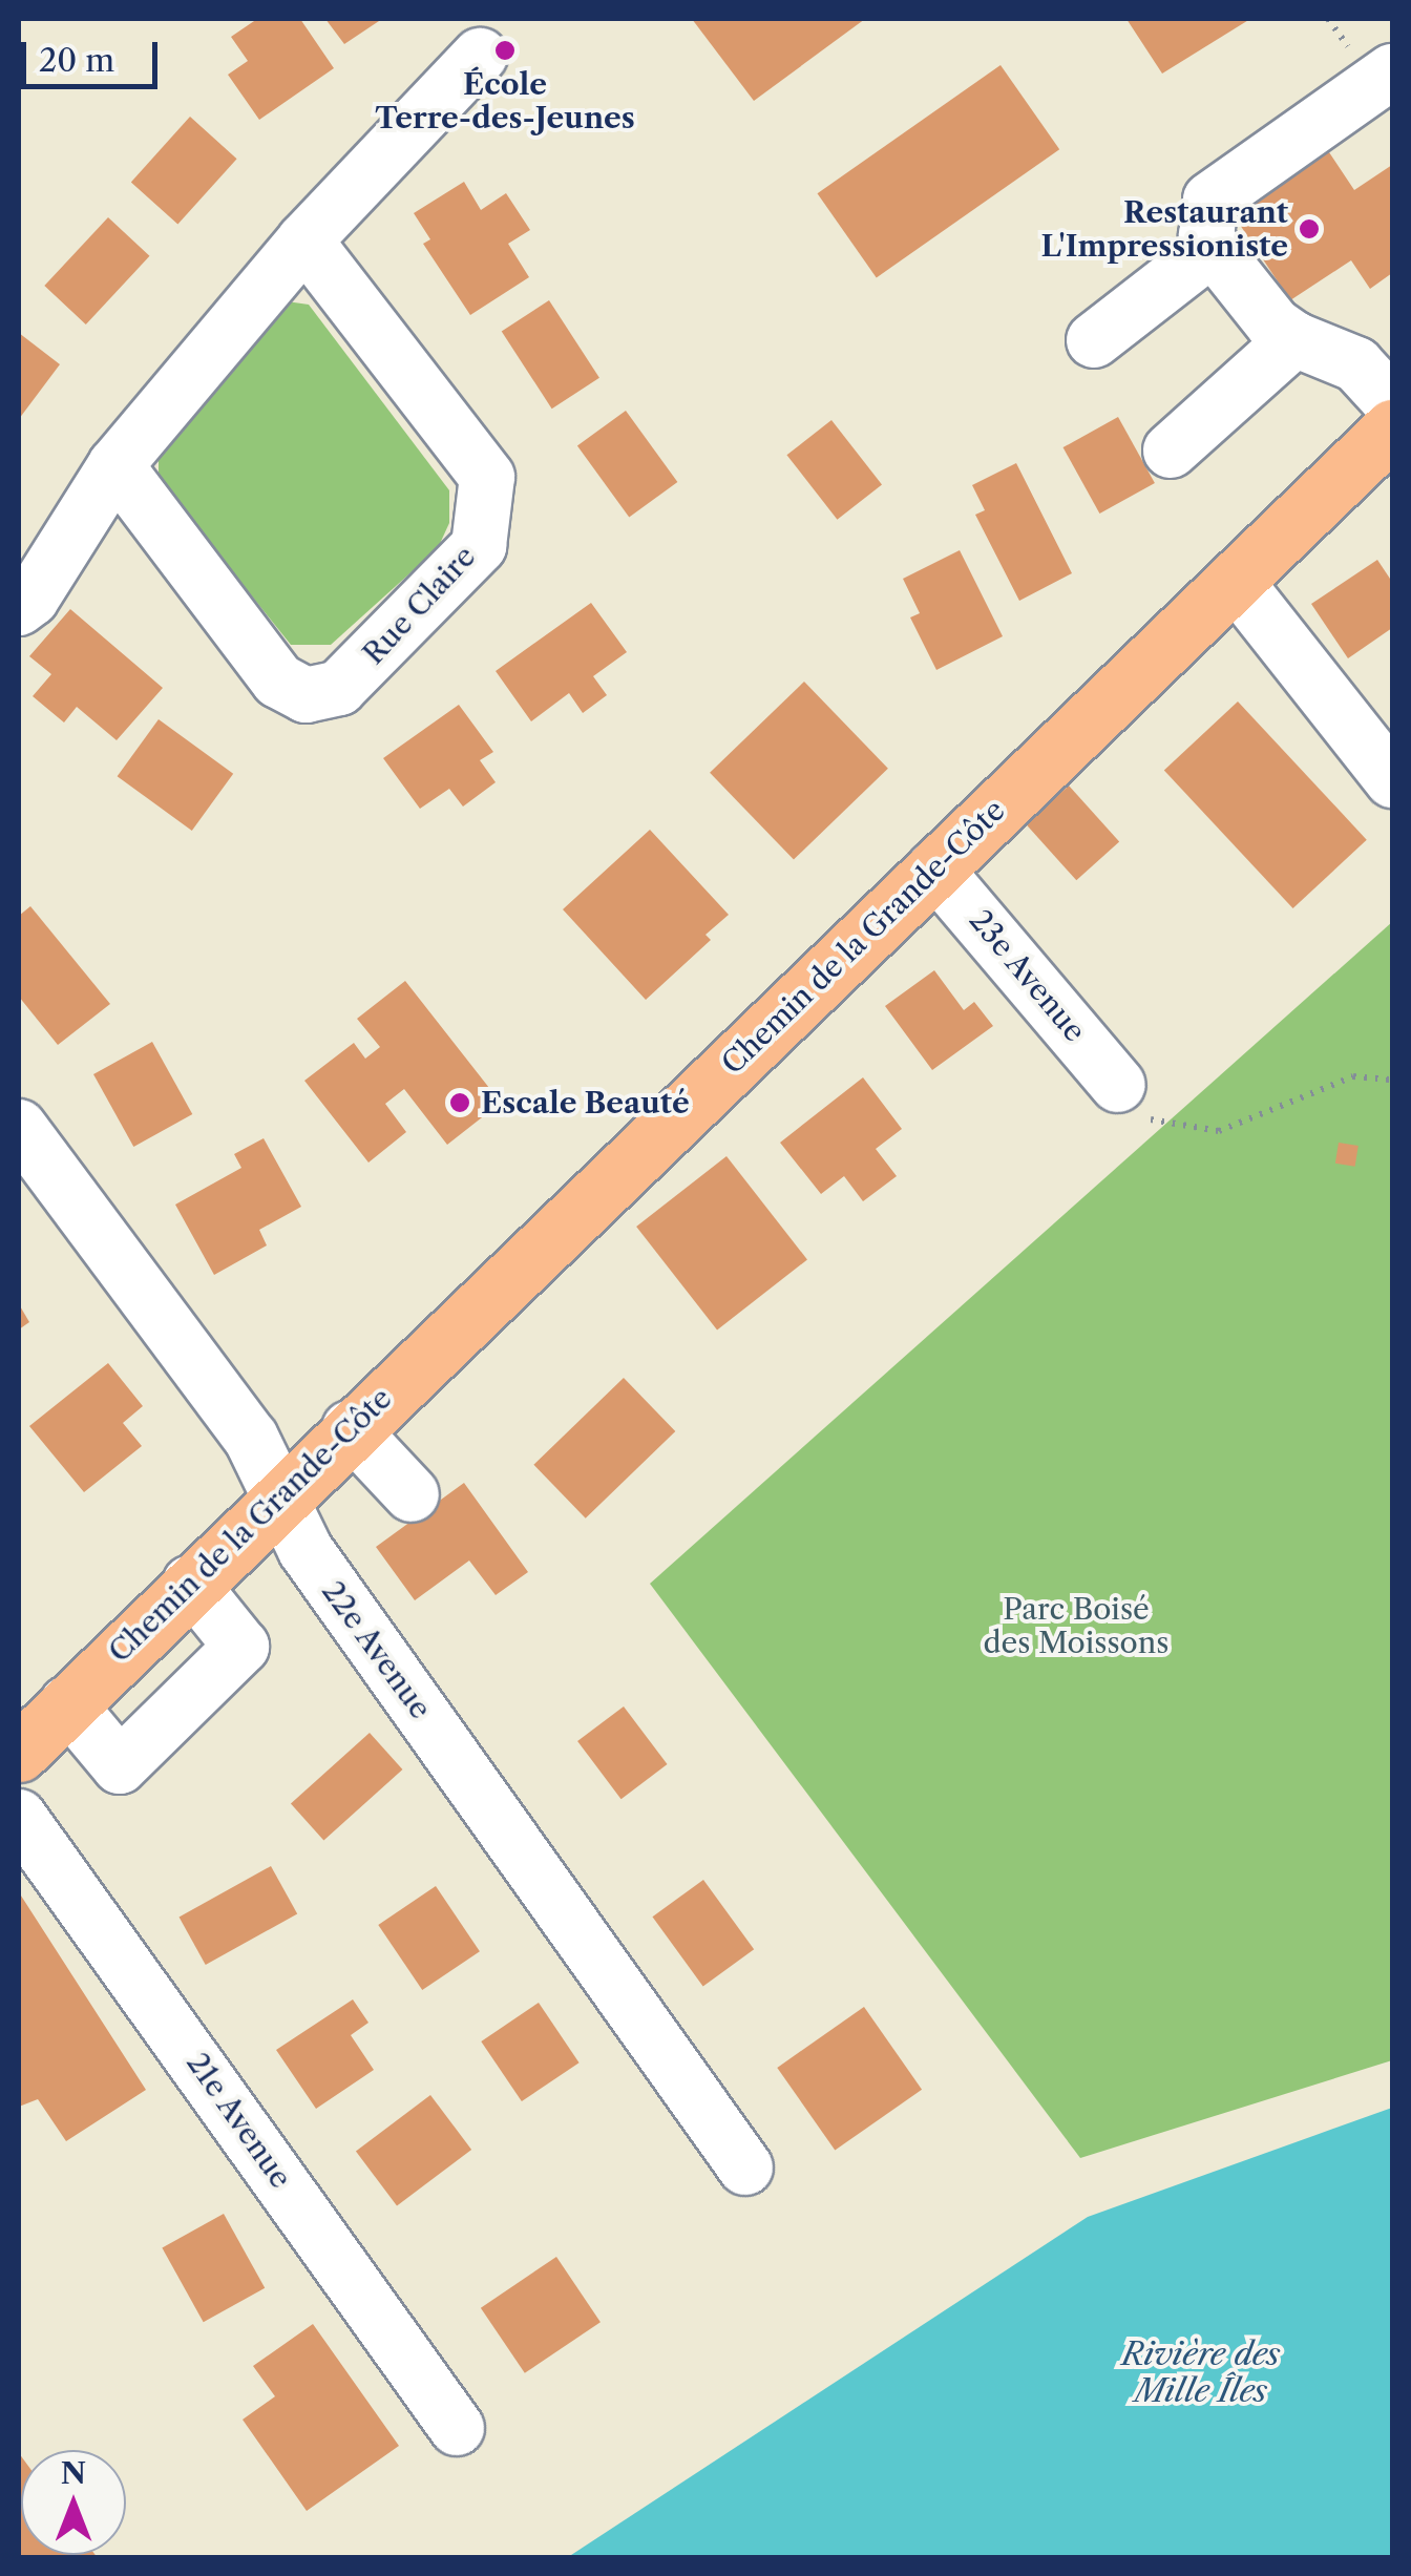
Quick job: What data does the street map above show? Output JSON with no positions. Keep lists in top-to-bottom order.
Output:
{
  "streets": {
    "main road": ["Chemin de la Grande-Côte"],
    "street": [
      "Rue Claire",
      "23e Avenue",
      "22e Avenue",
      "21e Avenue"
    ]
  },
  "crossings": [
    ["Chemin de la Grande-Côte", "23e Avenue"],
    ["Chemin de la Grande-Côte", "22e Avenue"]
  ],
  "water": ["Rivière des Mille Îles"],
  "parks": ["Parc Boisé des Moissons"],
  "places": ["École Terre-des-Jeunes", "Restaurant L'Impressioniste", "Escale Beauté"],
  "scale_bar": "20 m",
  "north": "top"
}
